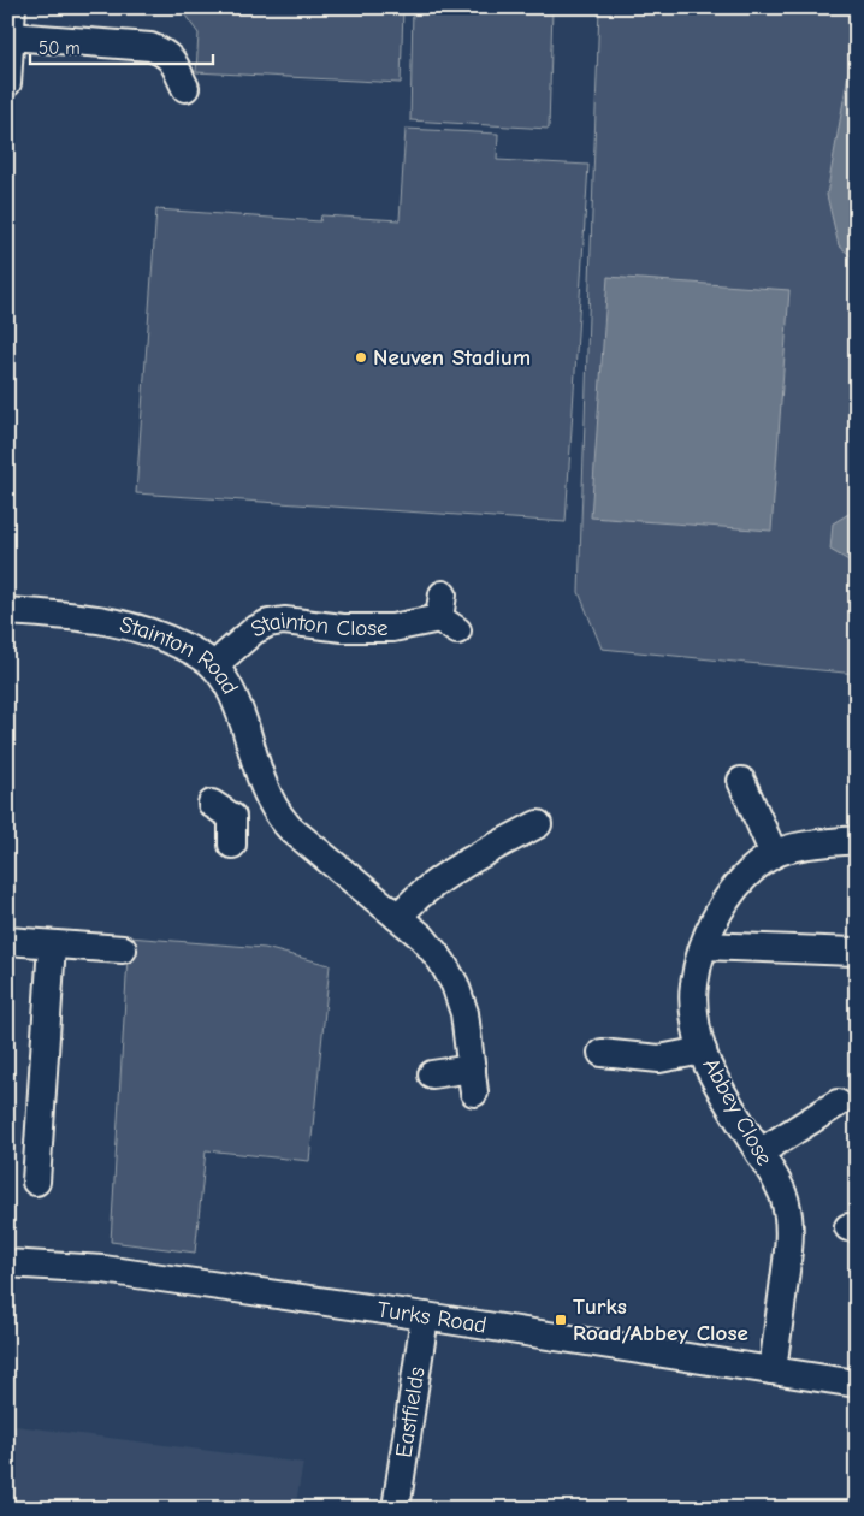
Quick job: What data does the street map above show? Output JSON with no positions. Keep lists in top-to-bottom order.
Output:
{
  "streets": {
    "street": [
      "Stainton Close",
      "Stainton Road",
      "Abbey Close",
      "Turks Road",
      "Eastfields"
    ]
  },
  "crossings": [
    ["Stainton Close", "Stainton Road"],
    ["Abbey Close", "Turks Road"],
    ["Turks Road", "Eastfields"]
  ],
  "places": {
    "other": ["Neuven Stadium"],
    "transit": ["Turks Road/Abbey Close"]
  },
  "scale_bar": "50 m"
}
